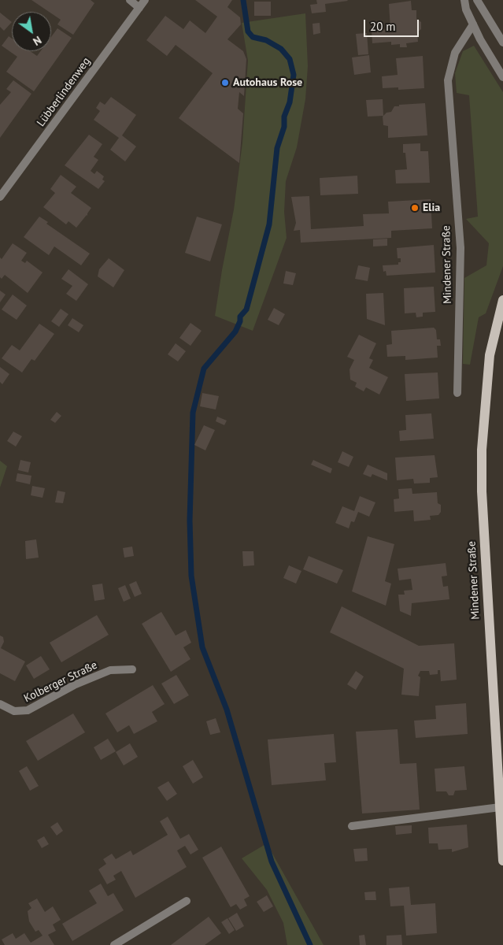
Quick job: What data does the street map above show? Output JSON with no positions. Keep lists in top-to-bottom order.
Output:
{
  "streets": {
    "main road": ["Mindener Straße"],
    "street": ["Lübberlindenweg", "Kolberger Straße"]
  },
  "places": ["Autohaus Rose", "Elia"],
  "scale_bar": "20 m",
  "north": "bottom right"
}
